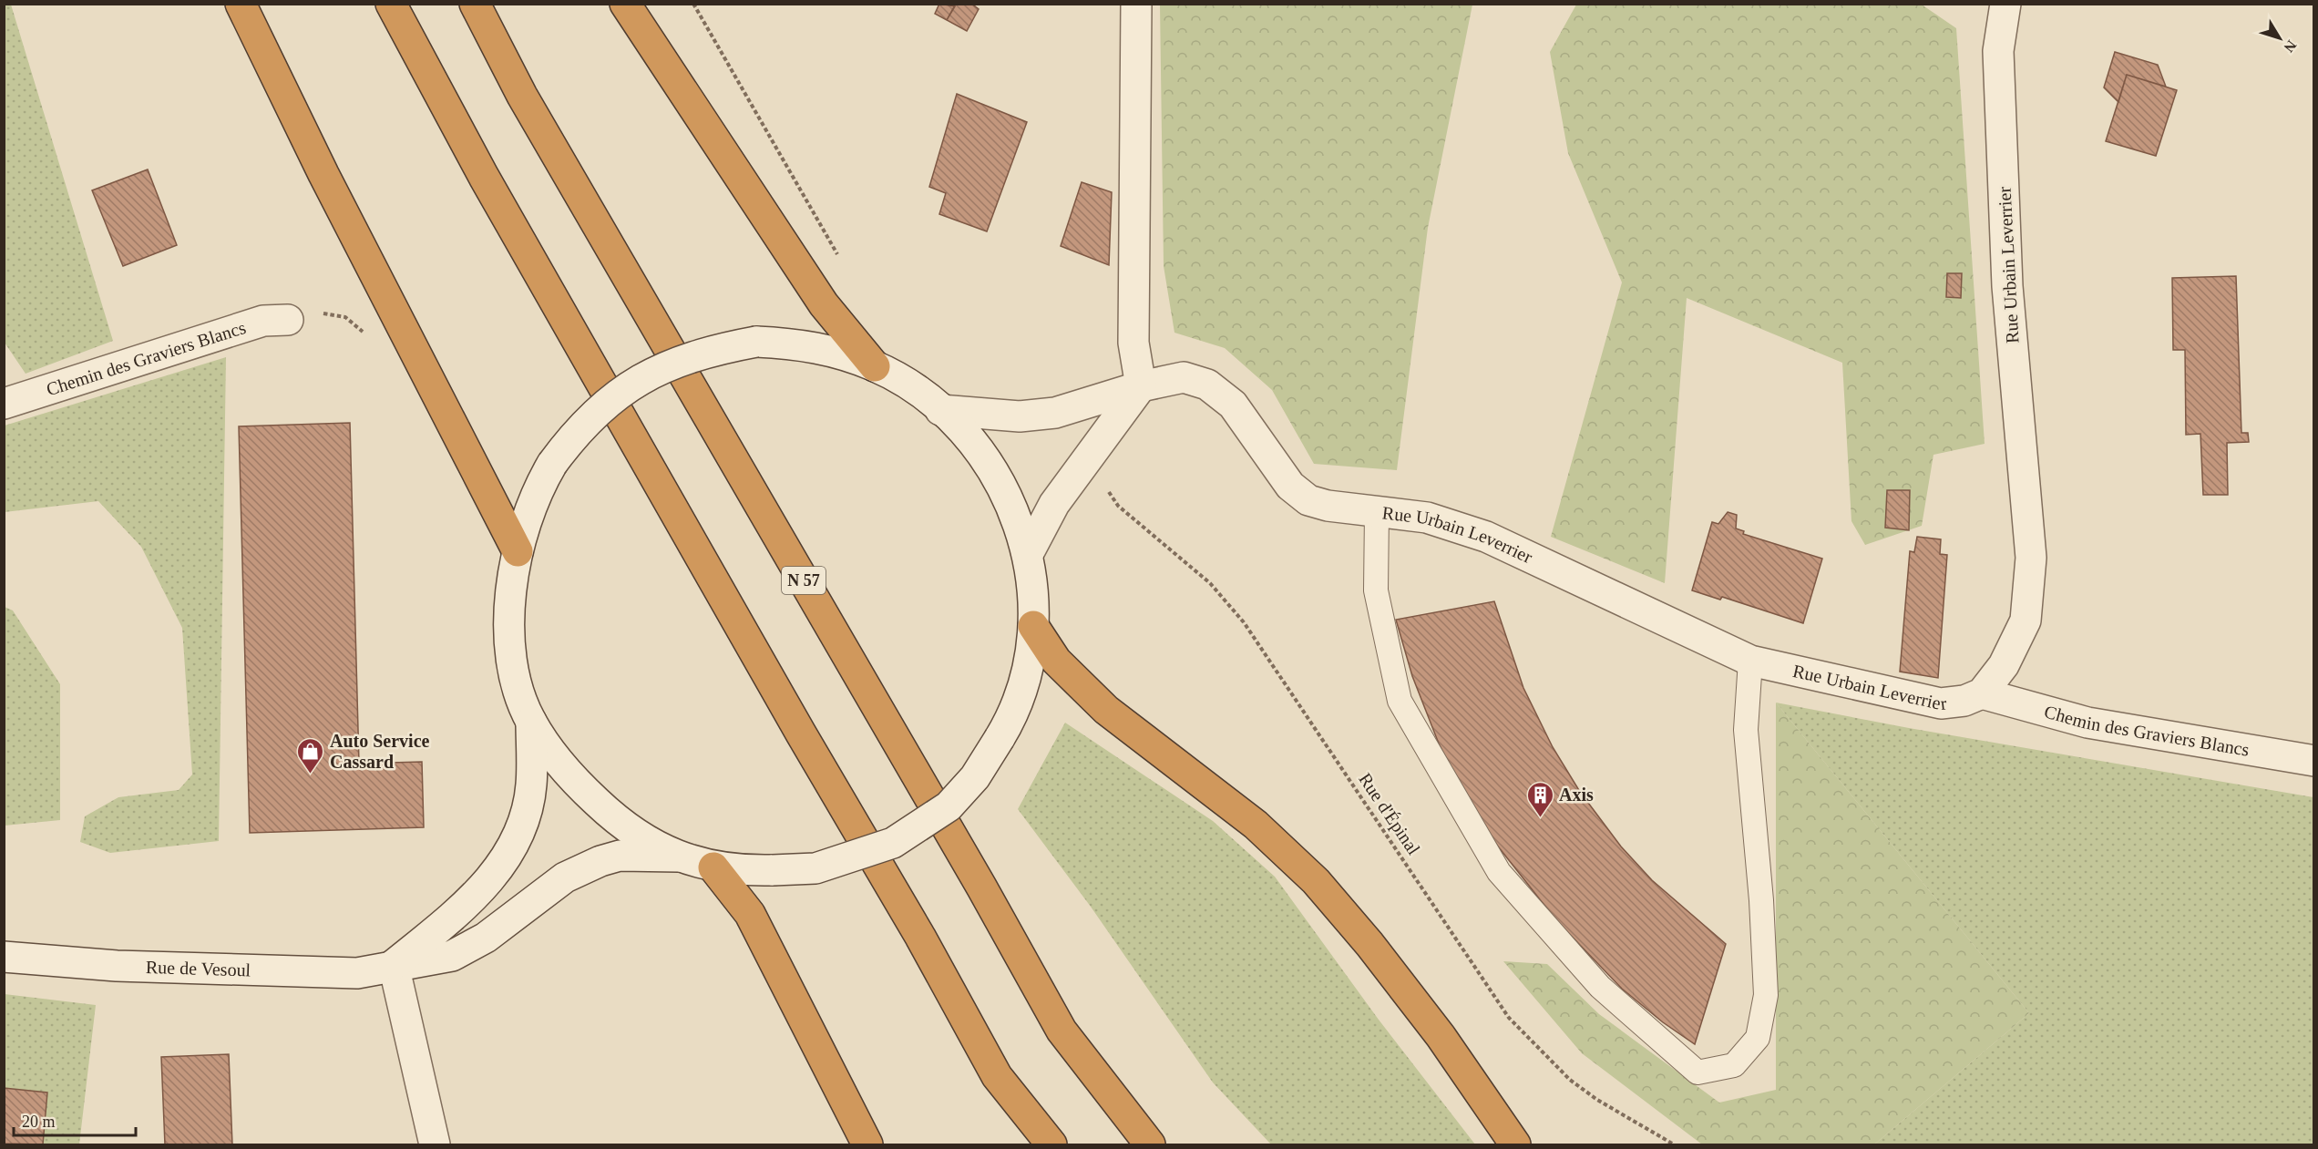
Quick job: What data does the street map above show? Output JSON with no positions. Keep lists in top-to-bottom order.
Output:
{
  "streets": {
    "highway": ["N 57"],
    "street": ["Rue Urbain Leverrier", "Chemin des Graviers Blancs", "Rue de Vesoul"],
    "path": ["Rue d'Épinal"]
  },
  "crossings": [
    ["Rue Urbain Leverrier", "Chemin des Graviers Blancs"]
  ],
  "places": {
    "shop": ["Auto Service Cassard"],
    "building": ["Axis"]
  },
  "scale_bar": "20 m",
  "north": "bottom right"
}
